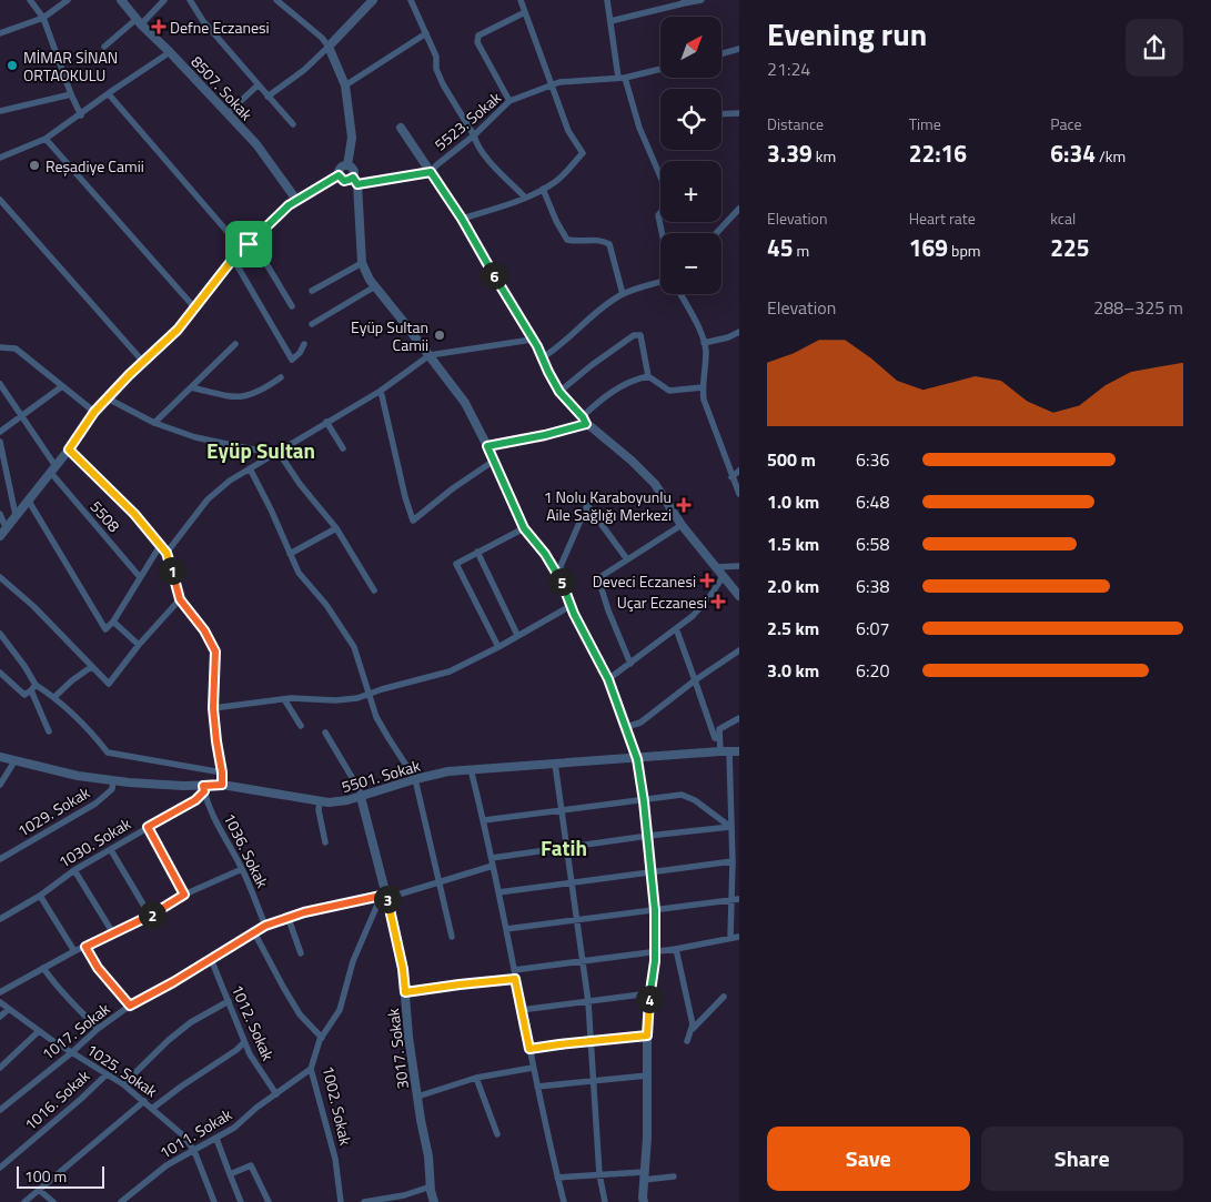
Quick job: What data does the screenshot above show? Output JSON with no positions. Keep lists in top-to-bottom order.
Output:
{
  "streets": {
    "street": [
      "8507. Sokak",
      "5523. Sokak",
      "5508",
      "5501. Sokak",
      "1029. Sokak",
      "1030. Sokak",
      "1036. Sokak",
      "1012. Sokak",
      "1017. Sokak",
      "3017. Sokak",
      "1025. Sokak",
      "1016. Sokak",
      "1002. Sokak",
      "1011. Sokak"
    ]
  },
  "crossings": [
    ["5501. Sokak", "1029. Sokak"],
    ["5501. Sokak", "1030. Sokak"],
    ["5501. Sokak", "1036. Sokak"],
    ["5501. Sokak", "3017. Sokak"],
    ["1030. Sokak", "1036. Sokak"],
    ["1036. Sokak", "1017. Sokak"],
    ["1012. Sokak", "1017. Sokak"],
    ["1012. Sokak", "1011. Sokak"],
    ["1017. Sokak", "3017. Sokak"],
    ["1017. Sokak", "1025. Sokak"],
    ["1017. Sokak", "1002. Sokak"],
    ["3017. Sokak", "1002. Sokak"],
    ["1025. Sokak", "1016. Sokak"],
    ["1025. Sokak", "1011. Sokak"],
    ["1002. Sokak", "1011. Sokak"]
  ],
  "districts": ["Eyüp Sultan", "Fatih"],
  "places": {
    "health": [
      "Defne Eczanesi",
      "1 Nolu Karaboyunlu Aile Sağlığı Merkezi",
      "Deveci Eczanesi",
      "Uçar Eczanesi"
    ],
    "other": ["MİMAR SİNAN ORTAOKULU", "Reşadiye Camii", "Eyüp Sultan Camii"]
  },
  "scale_bar": "100 m",
  "north": "top right",
  "page": {
    "heading": ["Evening run", "21:24"],
    "map_buttons": ["+", "−"],
    "stats": [
      ["Distance", "3.39 km"],
      ["Time", "22:16"],
      ["Pace", "6:34 /km"],
      ["Elevation", "45 m"],
      ["Heart rate", "169 bpm"],
      ["kcal", "225"]
    ],
    "pins": [
      "6",
      "1",
      "5",
      "3",
      "2",
      "4"
    ],
    "chart": ["Elevation", "288–325 m"],
    "list": [
      {
        "name": "500 m",
        "note": "6:36"
      },
      {
        "name": "1.0 km",
        "note": "6:48"
      },
      {
        "name": "1.5 km",
        "note": "6:58"
      },
      {
        "name": "2.0 km",
        "note": "6:38"
      },
      {
        "name": "2.5 km",
        "note": "6:07"
      },
      {
        "name": "3.0 km",
        "note": "6:20"
      }
    ],
    "buttons": ["Save", "Share"],
    "scale": "100 m"
  }
}
